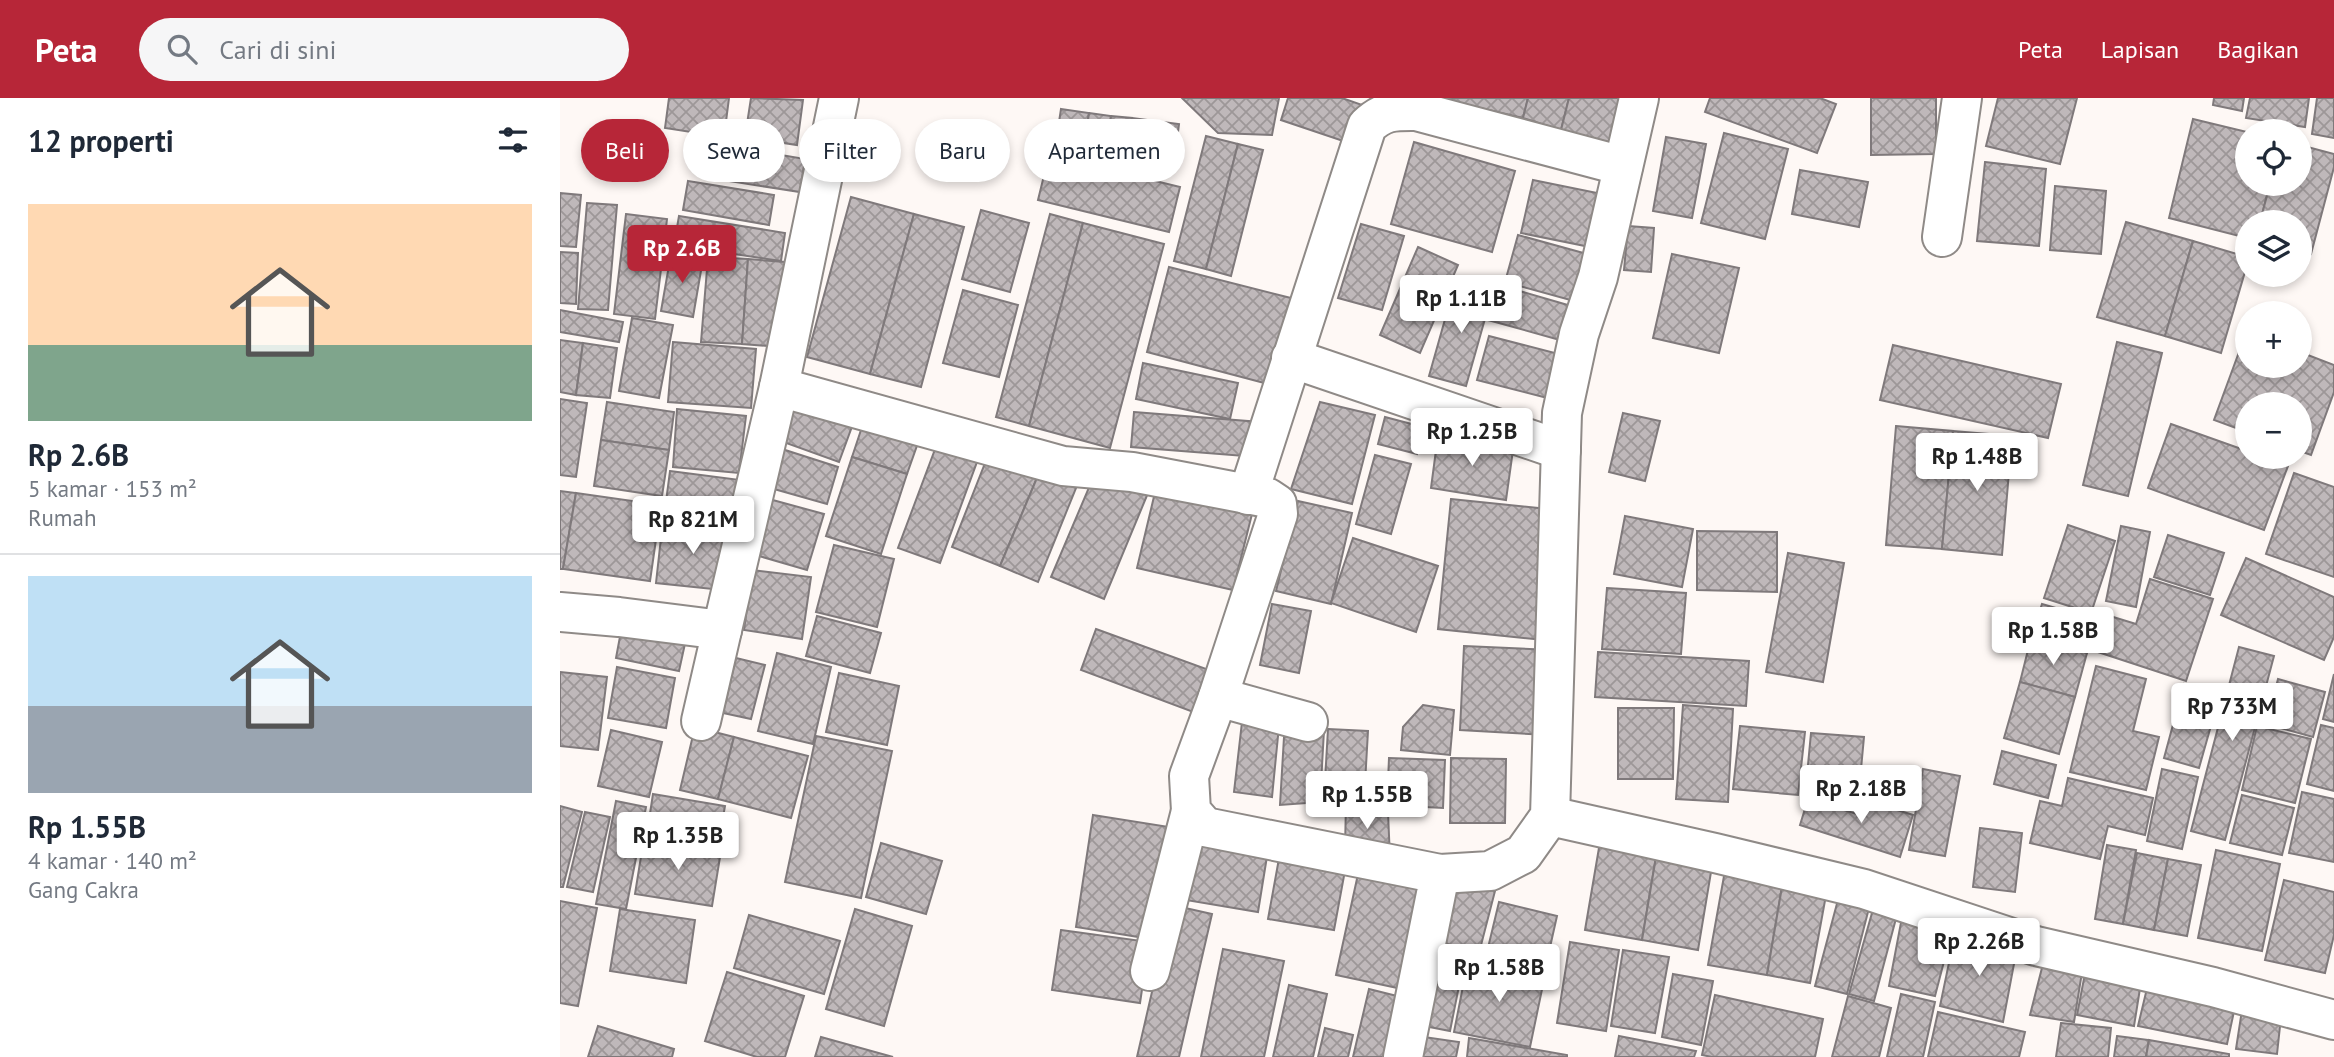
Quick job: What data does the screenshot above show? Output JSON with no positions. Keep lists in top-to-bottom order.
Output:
{
  "page": {
    "header": "Peta",
    "search": "Cari di sini",
    "nav": ["Peta", "Lapisan", "Bagikan"],
    "heading": "12 properti",
    "map_buttons": ["+", "−"],
    "chip": [
      "Beli",
      "Sewa",
      "Filter",
      "Baru",
      "Apartemen"
    ],
    "list": [
      {
        "name": "Rp 2.6B",
        "note": "5 kamar · 153 m² · Rumah"
      },
      {
        "name": "Rp 1.55B",
        "note": "4 kamar · 140 m² · Gang Cakra"
      }
    ],
    "price": [
      "Rp 2.6B",
      "Rp 1.11B",
      "Rp 1.25B",
      "Rp 1.48B",
      "Rp 821M",
      "Rp 1.58B",
      "Rp 733M",
      "Rp 2.18B",
      "Rp 1.55B",
      "Rp 1.35B",
      "Rp 2.26B",
      "Rp 1.58B"
    ]
  }
}
